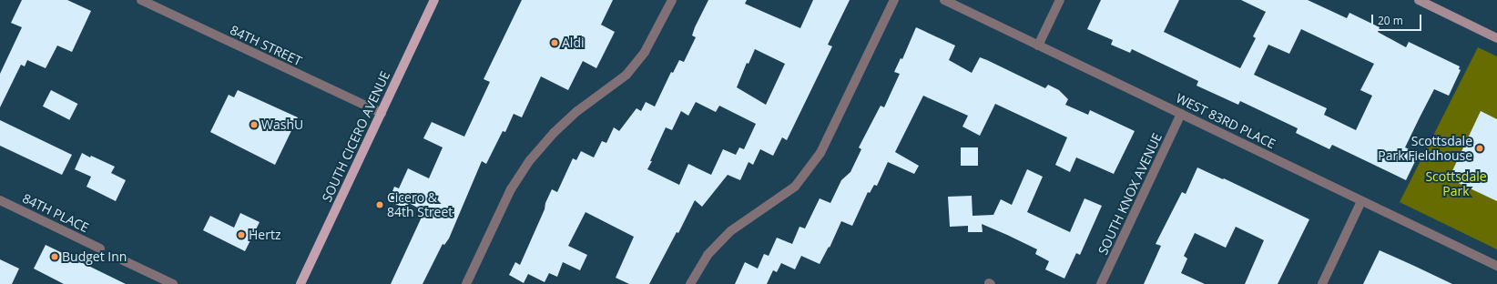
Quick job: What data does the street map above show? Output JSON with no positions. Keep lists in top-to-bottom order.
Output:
{
  "streets": {
    "main road": ["SOUTH CICERO AVENUE"],
    "street": [
      "84TH STREET",
      "WEST 83RD PLACE",
      "SOUTH KNOX AVENUE",
      "84TH PLACE"
    ]
  },
  "crossings": [
    ["84TH STREET", "SOUTH CICERO AVENUE"],
    ["WEST 83RD PLACE", "SOUTH KNOX AVENUE"]
  ],
  "parks": ["Scottsdale Park"],
  "places": [
    "Aldi",
    "WashU",
    "Scottsdale Park Fieldhouse",
    "Cicero & 84th Street",
    "Hertz",
    "Budget Inn"
  ],
  "scale_bar": "20 m"
}
